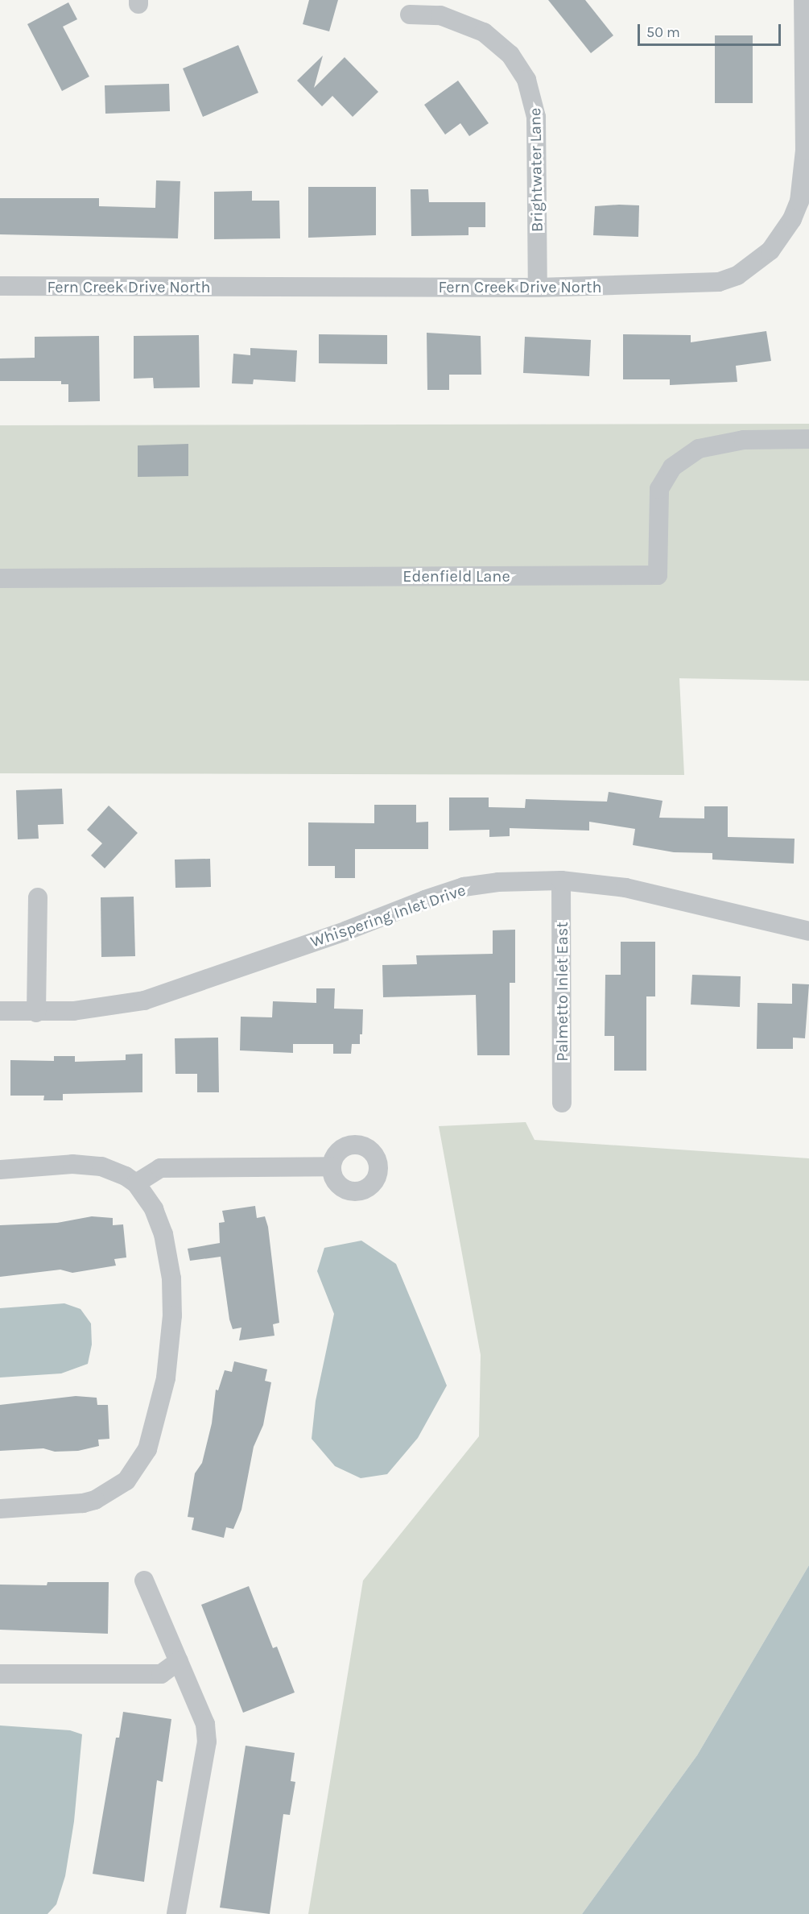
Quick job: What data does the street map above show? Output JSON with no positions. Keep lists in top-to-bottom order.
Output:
{
  "streets": {
    "street": [
      "Brightwater Lane",
      "Fern Creek Drive North",
      "Edenfield Lane",
      "Whispering Inlet Drive",
      "Palmetto Inlet East"
    ]
  },
  "crossings": [
    ["Brightwater Lane", "Fern Creek Drive North"],
    ["Whispering Inlet Drive", "Palmetto Inlet East"]
  ],
  "scale_bar": "50 m"
}
